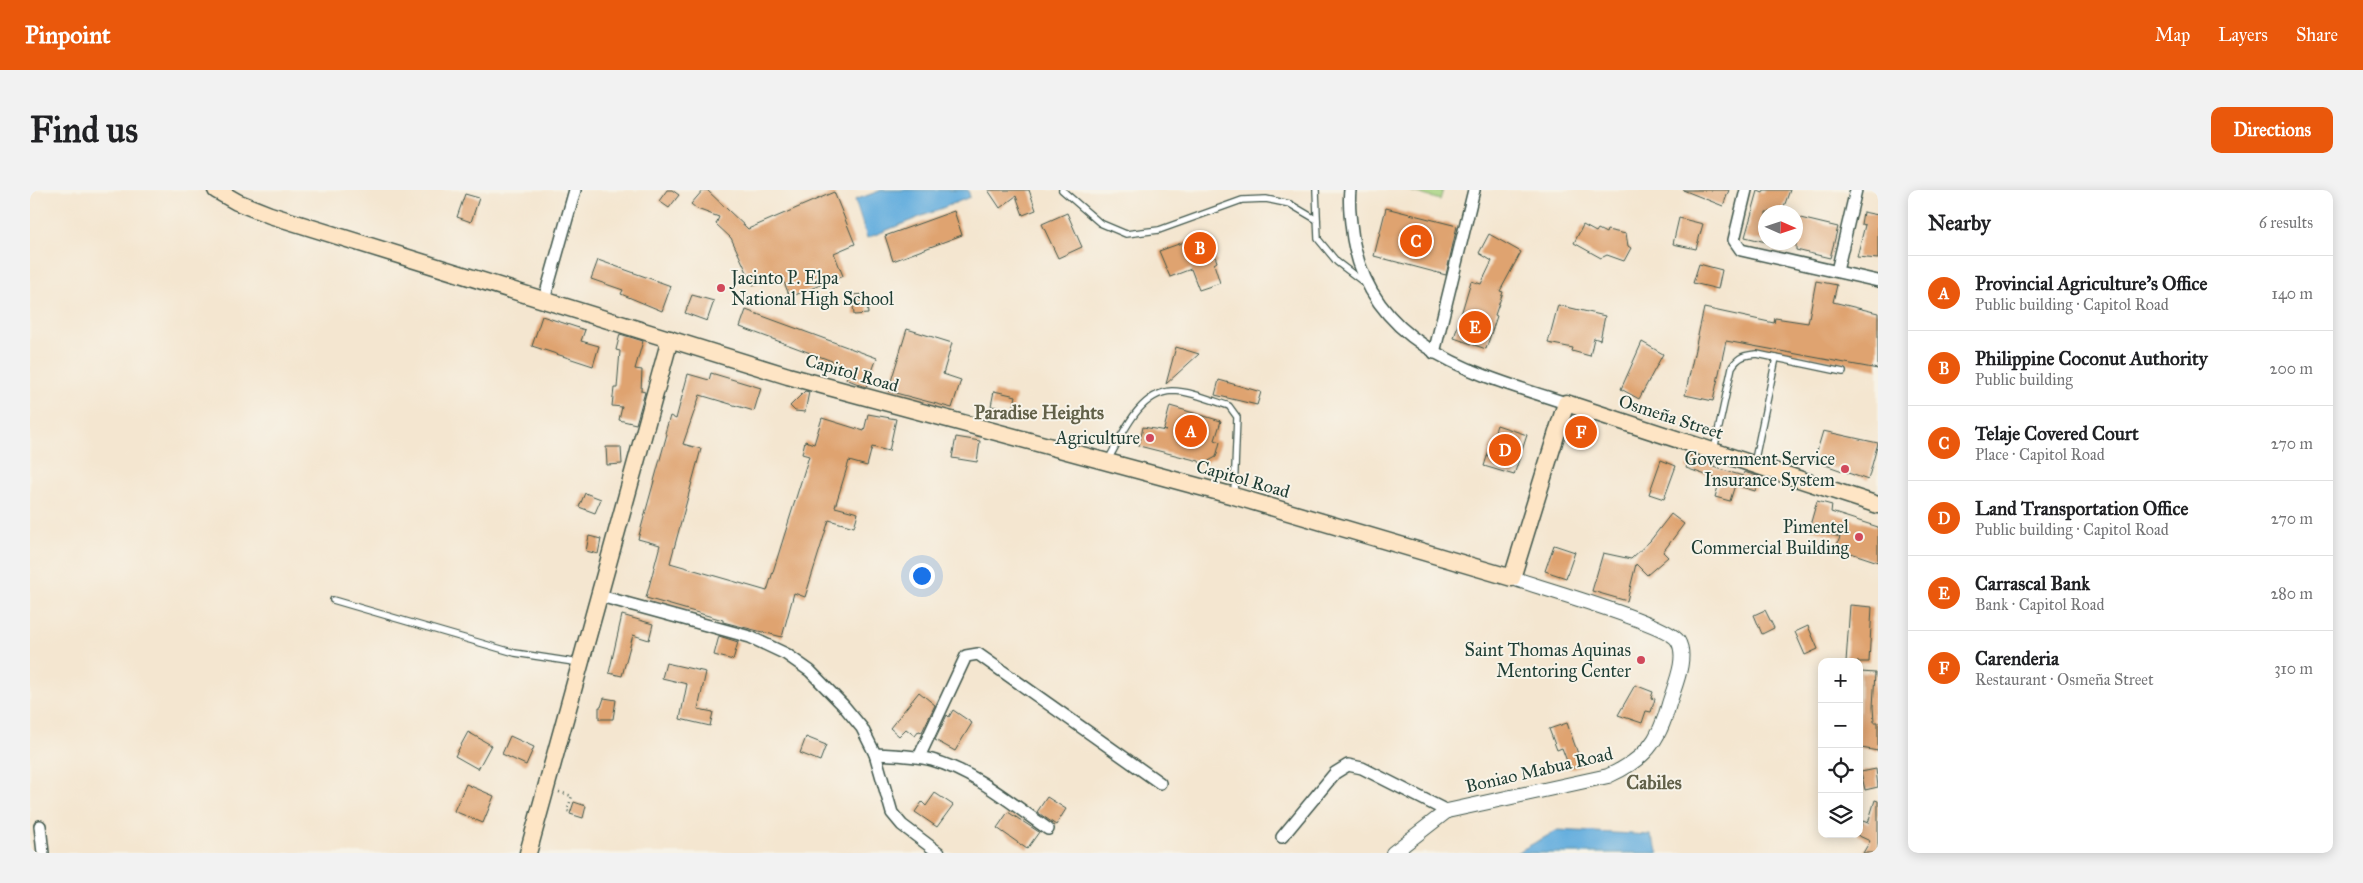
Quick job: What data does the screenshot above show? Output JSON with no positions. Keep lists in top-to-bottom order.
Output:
{
  "streets": {
    "main road": ["Capitol Road", "Osmeña Street"],
    "street": ["Boniao Mabua Road"]
  },
  "crossings": [
    ["Capitol Road", "Boniao Mabua Road"]
  ],
  "districts": ["Paradise Heights", "Cabiles"],
  "places": [
    "Jacinto P. Elpa National High School",
    "Agriculture",
    "Government Service Insurance System",
    "Pimentel Commercial Building",
    "Saint Thomas Aquinas Mentoring Center"
  ],
  "north": "right",
  "page": {
    "header": "Pinpoint",
    "nav": ["Map", "Layers", "Share"],
    "buttons": "Directions",
    "title": "Find us",
    "heading": ["Nearby", "6 results"],
    "pins": [
      "C",
      "B",
      "E",
      "A",
      "F",
      "D"
    ],
    "list": [
      {
        "mark": "A",
        "name": "Provincial Agriculture's Office",
        "note": "Public building · Capitol Road",
        "value": "140 m"
      },
      {
        "mark": "B",
        "name": "Philippine Coconut Authority",
        "note": "Public building",
        "value": "200 m"
      },
      {
        "mark": "C",
        "name": "Telaje Covered Court",
        "note": "Place · Capitol Road",
        "value": "270 m"
      },
      {
        "mark": "D",
        "name": "Land Transportation Office",
        "note": "Public building · Capitol Road",
        "value": "270 m"
      },
      {
        "mark": "E",
        "name": "Carrascal Bank",
        "note": "Bank · Capitol Road",
        "value": "280 m"
      },
      {
        "mark": "F",
        "name": "Carenderia",
        "note": "Restaurant · Osmeña Street",
        "value": "310 m"
      }
    ],
    "map_buttons": ["+", "−"]
  }
}
